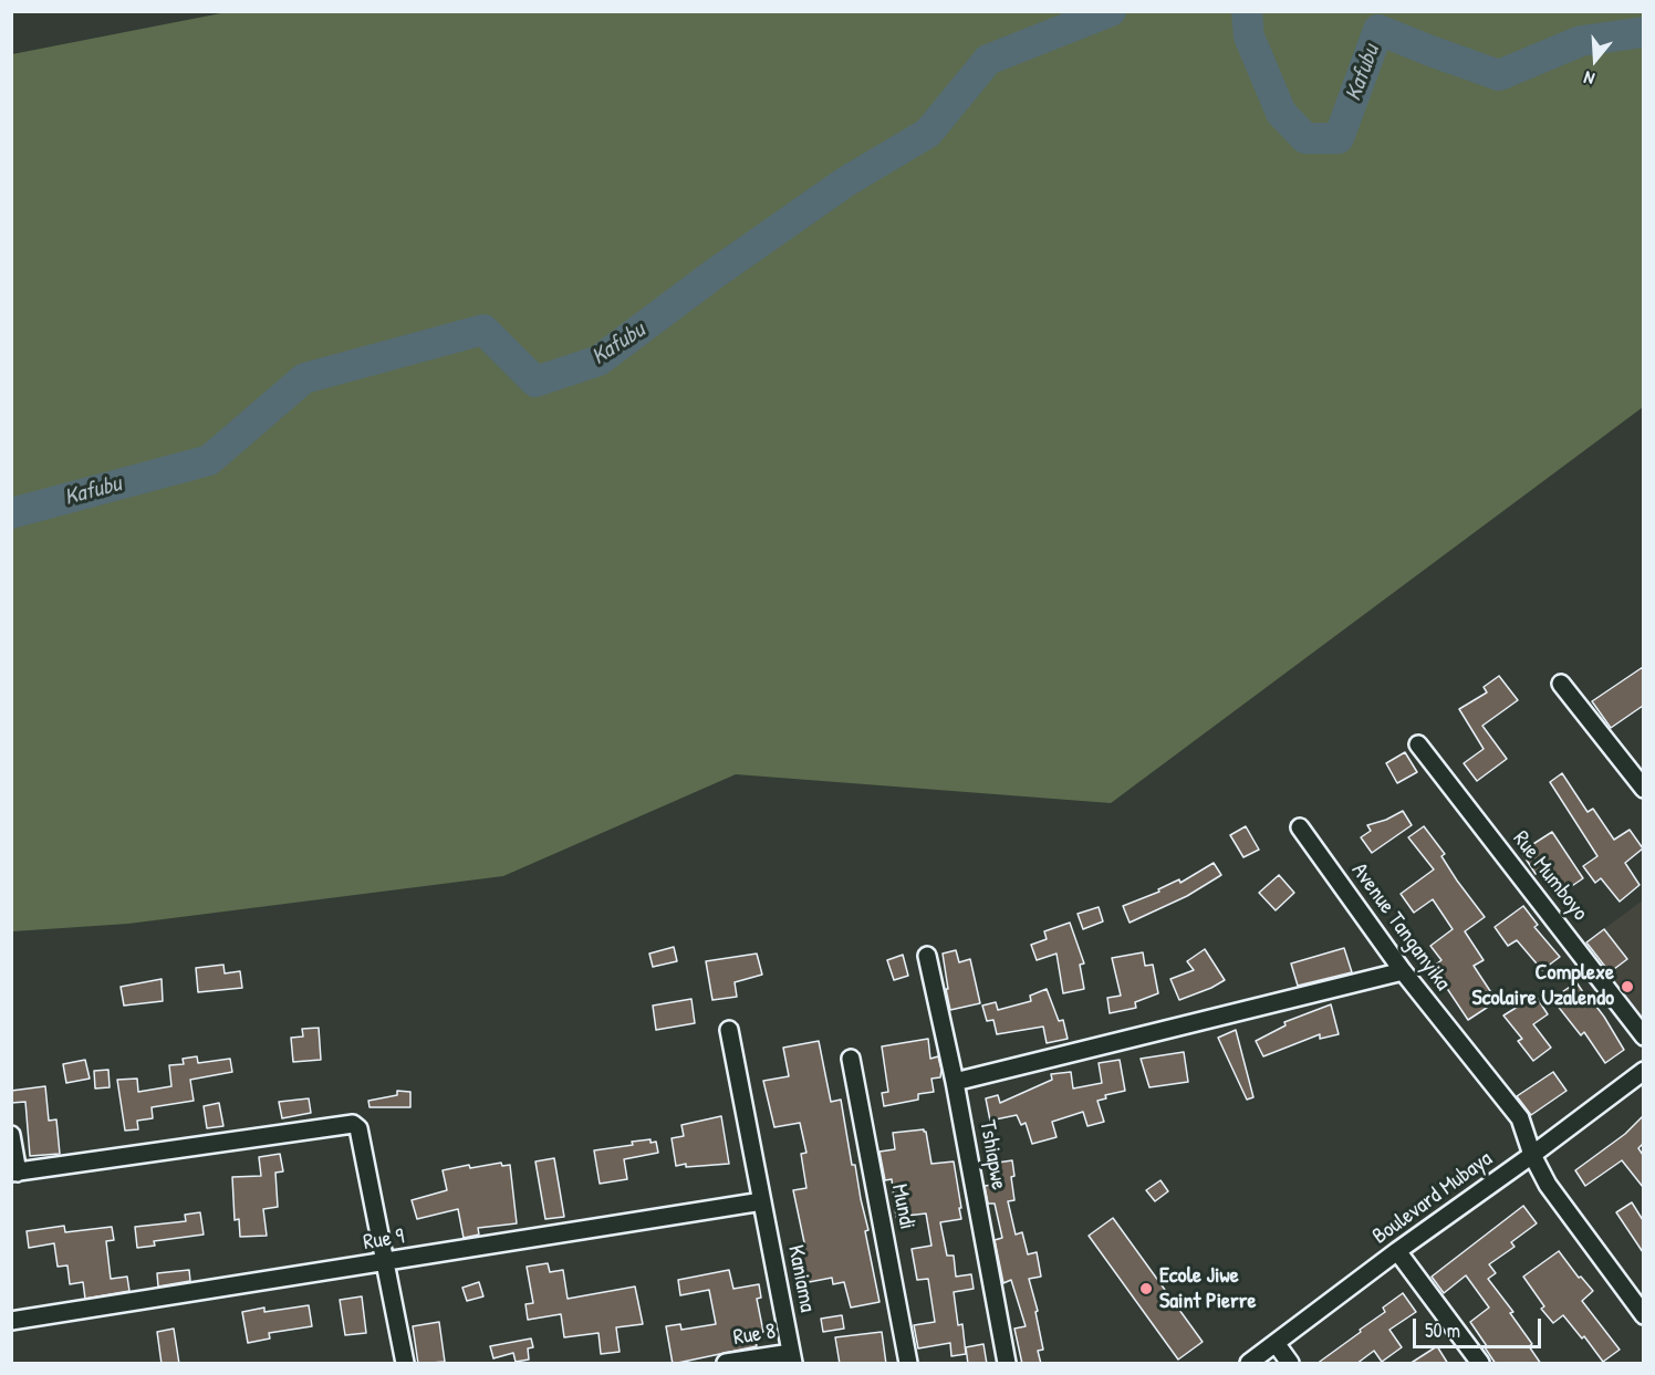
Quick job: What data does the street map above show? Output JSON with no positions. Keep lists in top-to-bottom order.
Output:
{
  "streets": {
    "street": [
      "Rue Mumboyo",
      "Avenue Tanganyika",
      "Tshiapwe",
      "Boulevard Mubaya",
      "Mundi",
      "Rue 9",
      "Kaniama",
      "Rue 8"
    ]
  },
  "crossings": [
    ["Avenue Tanganyika", "Boulevard Mubaya"],
    ["Rue 9", "Kaniama"],
    ["Kaniama", "Rue 8"]
  ],
  "water": ["Kafubu"],
  "places": ["Complexe Scolaire Uzalendo", "Ecole Jiwe Saint Pierre"],
  "scale_bar": "50 m",
  "north": "bottom"
}
